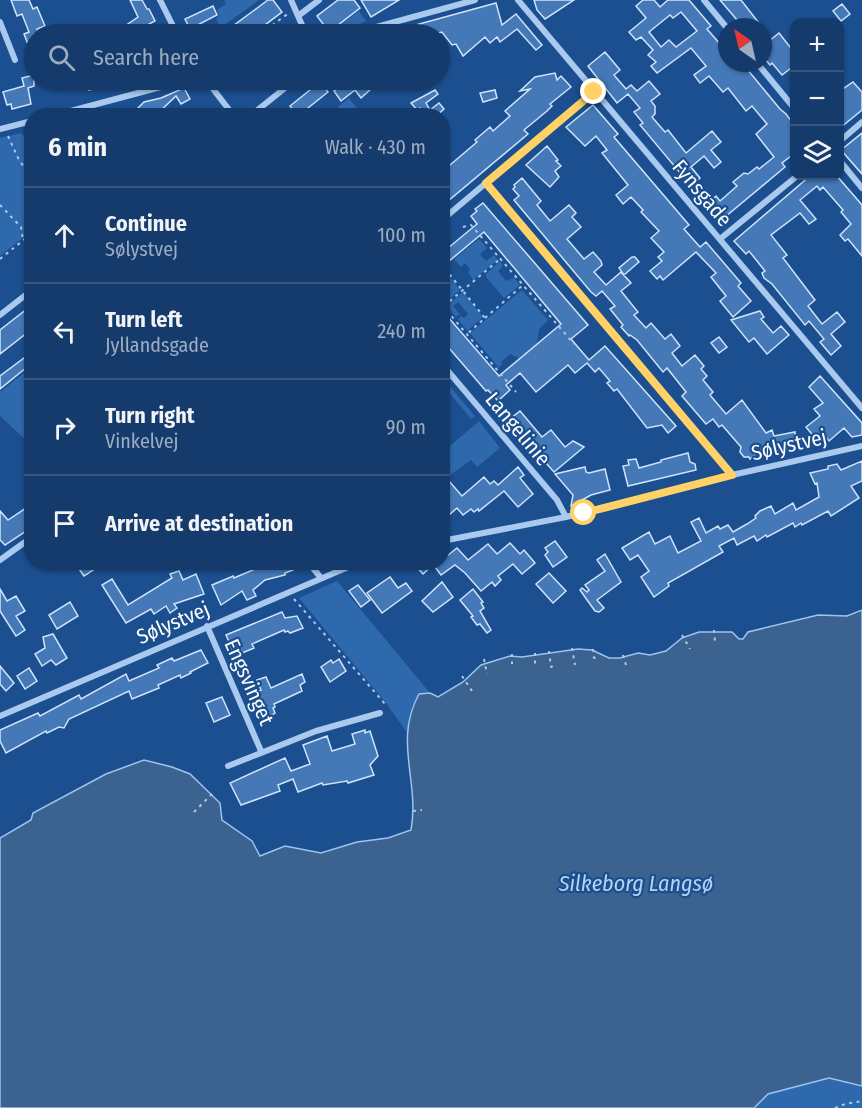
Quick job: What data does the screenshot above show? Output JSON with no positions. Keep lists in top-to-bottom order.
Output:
{
  "streets": {
    "street": [
      "Fynsgade",
      "Langelinie",
      "Sølystvej",
      "Engsvinget"
    ]
  },
  "crossings": [
    ["Langelinie", "Sølystvej"],
    ["Sølystvej", "Engsvinget"]
  ],
  "water": ["Silkeborg Langsø"],
  "north": "top left",
  "page": {
    "map_buttons": ["+", "−"],
    "search": "Search here",
    "heading": ["6 min", "Walk · 430 m"],
    "list": [
      ["Continue", "Sølystvej", "100 m"],
      ["Turn left", "Jyllandsgade", "240 m"],
      ["Turn right", "Vinkelvej", "90 m"],
      "Arrive at destination"
    ]
  }
}
